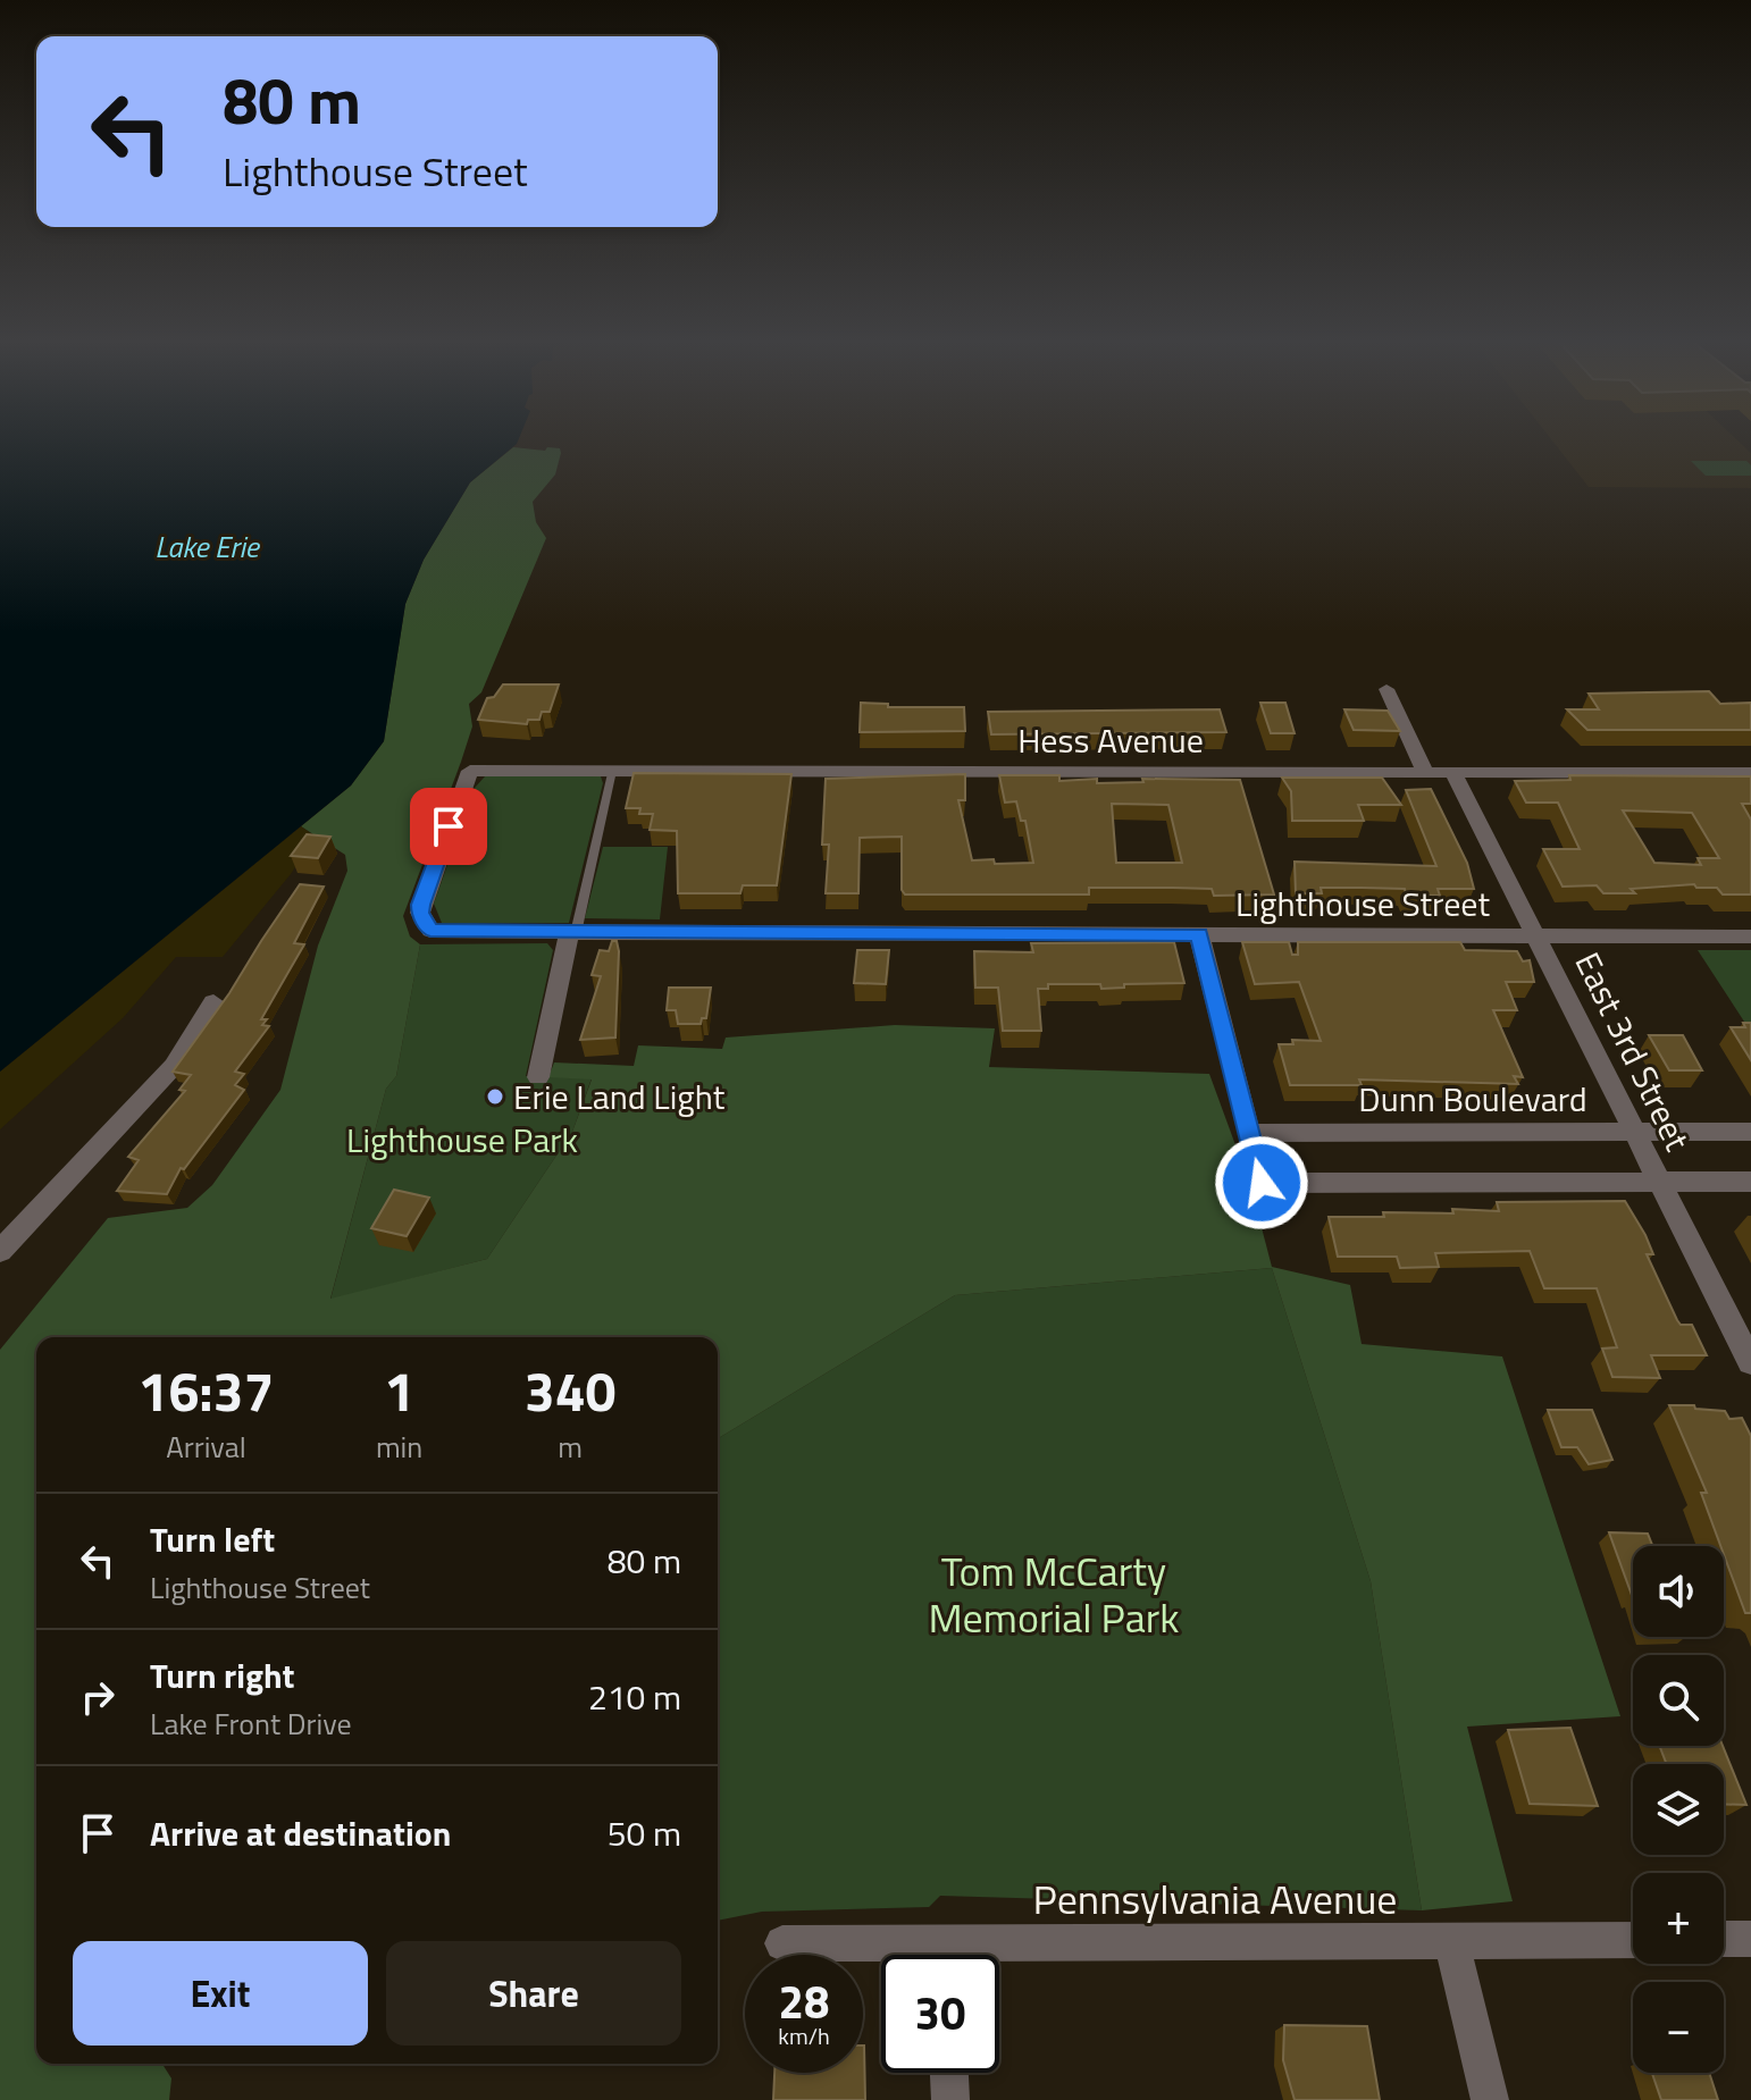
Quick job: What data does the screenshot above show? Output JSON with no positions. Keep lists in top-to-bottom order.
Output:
{
  "streets": {
    "street": [
      "Hess Avenue",
      "Lighthouse Street",
      "East 3rd Street",
      "Dunn Boulevard",
      "Pennsylvania Avenue"
    ]
  },
  "crossings": [
    ["Hess Avenue", "Lighthouse Street"],
    ["Hess Avenue", "East 3rd Street"],
    ["Lighthouse Street", "East 3rd Street"],
    ["East 3rd Street", "Dunn Boulevard"]
  ],
  "water": ["Lake Erie"],
  "parks": ["Lighthouse Park", "Tom McCarty Memorial Park"],
  "places": ["Erie Land Light"],
  "page": {
    "turn": ["80 m", "Lighthouse Street"],
    "eta": [
      "16:37",
      "Arrival",
      "1",
      "min",
      "340",
      "m"
    ],
    "list": [
      {
        "name": "Turn left",
        "note": "Lighthouse Street",
        "value": "80 m"
      },
      {
        "name": "Turn right",
        "note": "Lake Front Drive",
        "value": "210 m"
      },
      {
        "name": "Arrive at destination",
        "value": "50 m"
      }
    ],
    "map_buttons": ["+", "−"],
    "buttons": ["Exit", "Share"],
    "speed": "28 km/h",
    "limit": "30"
  }
}
